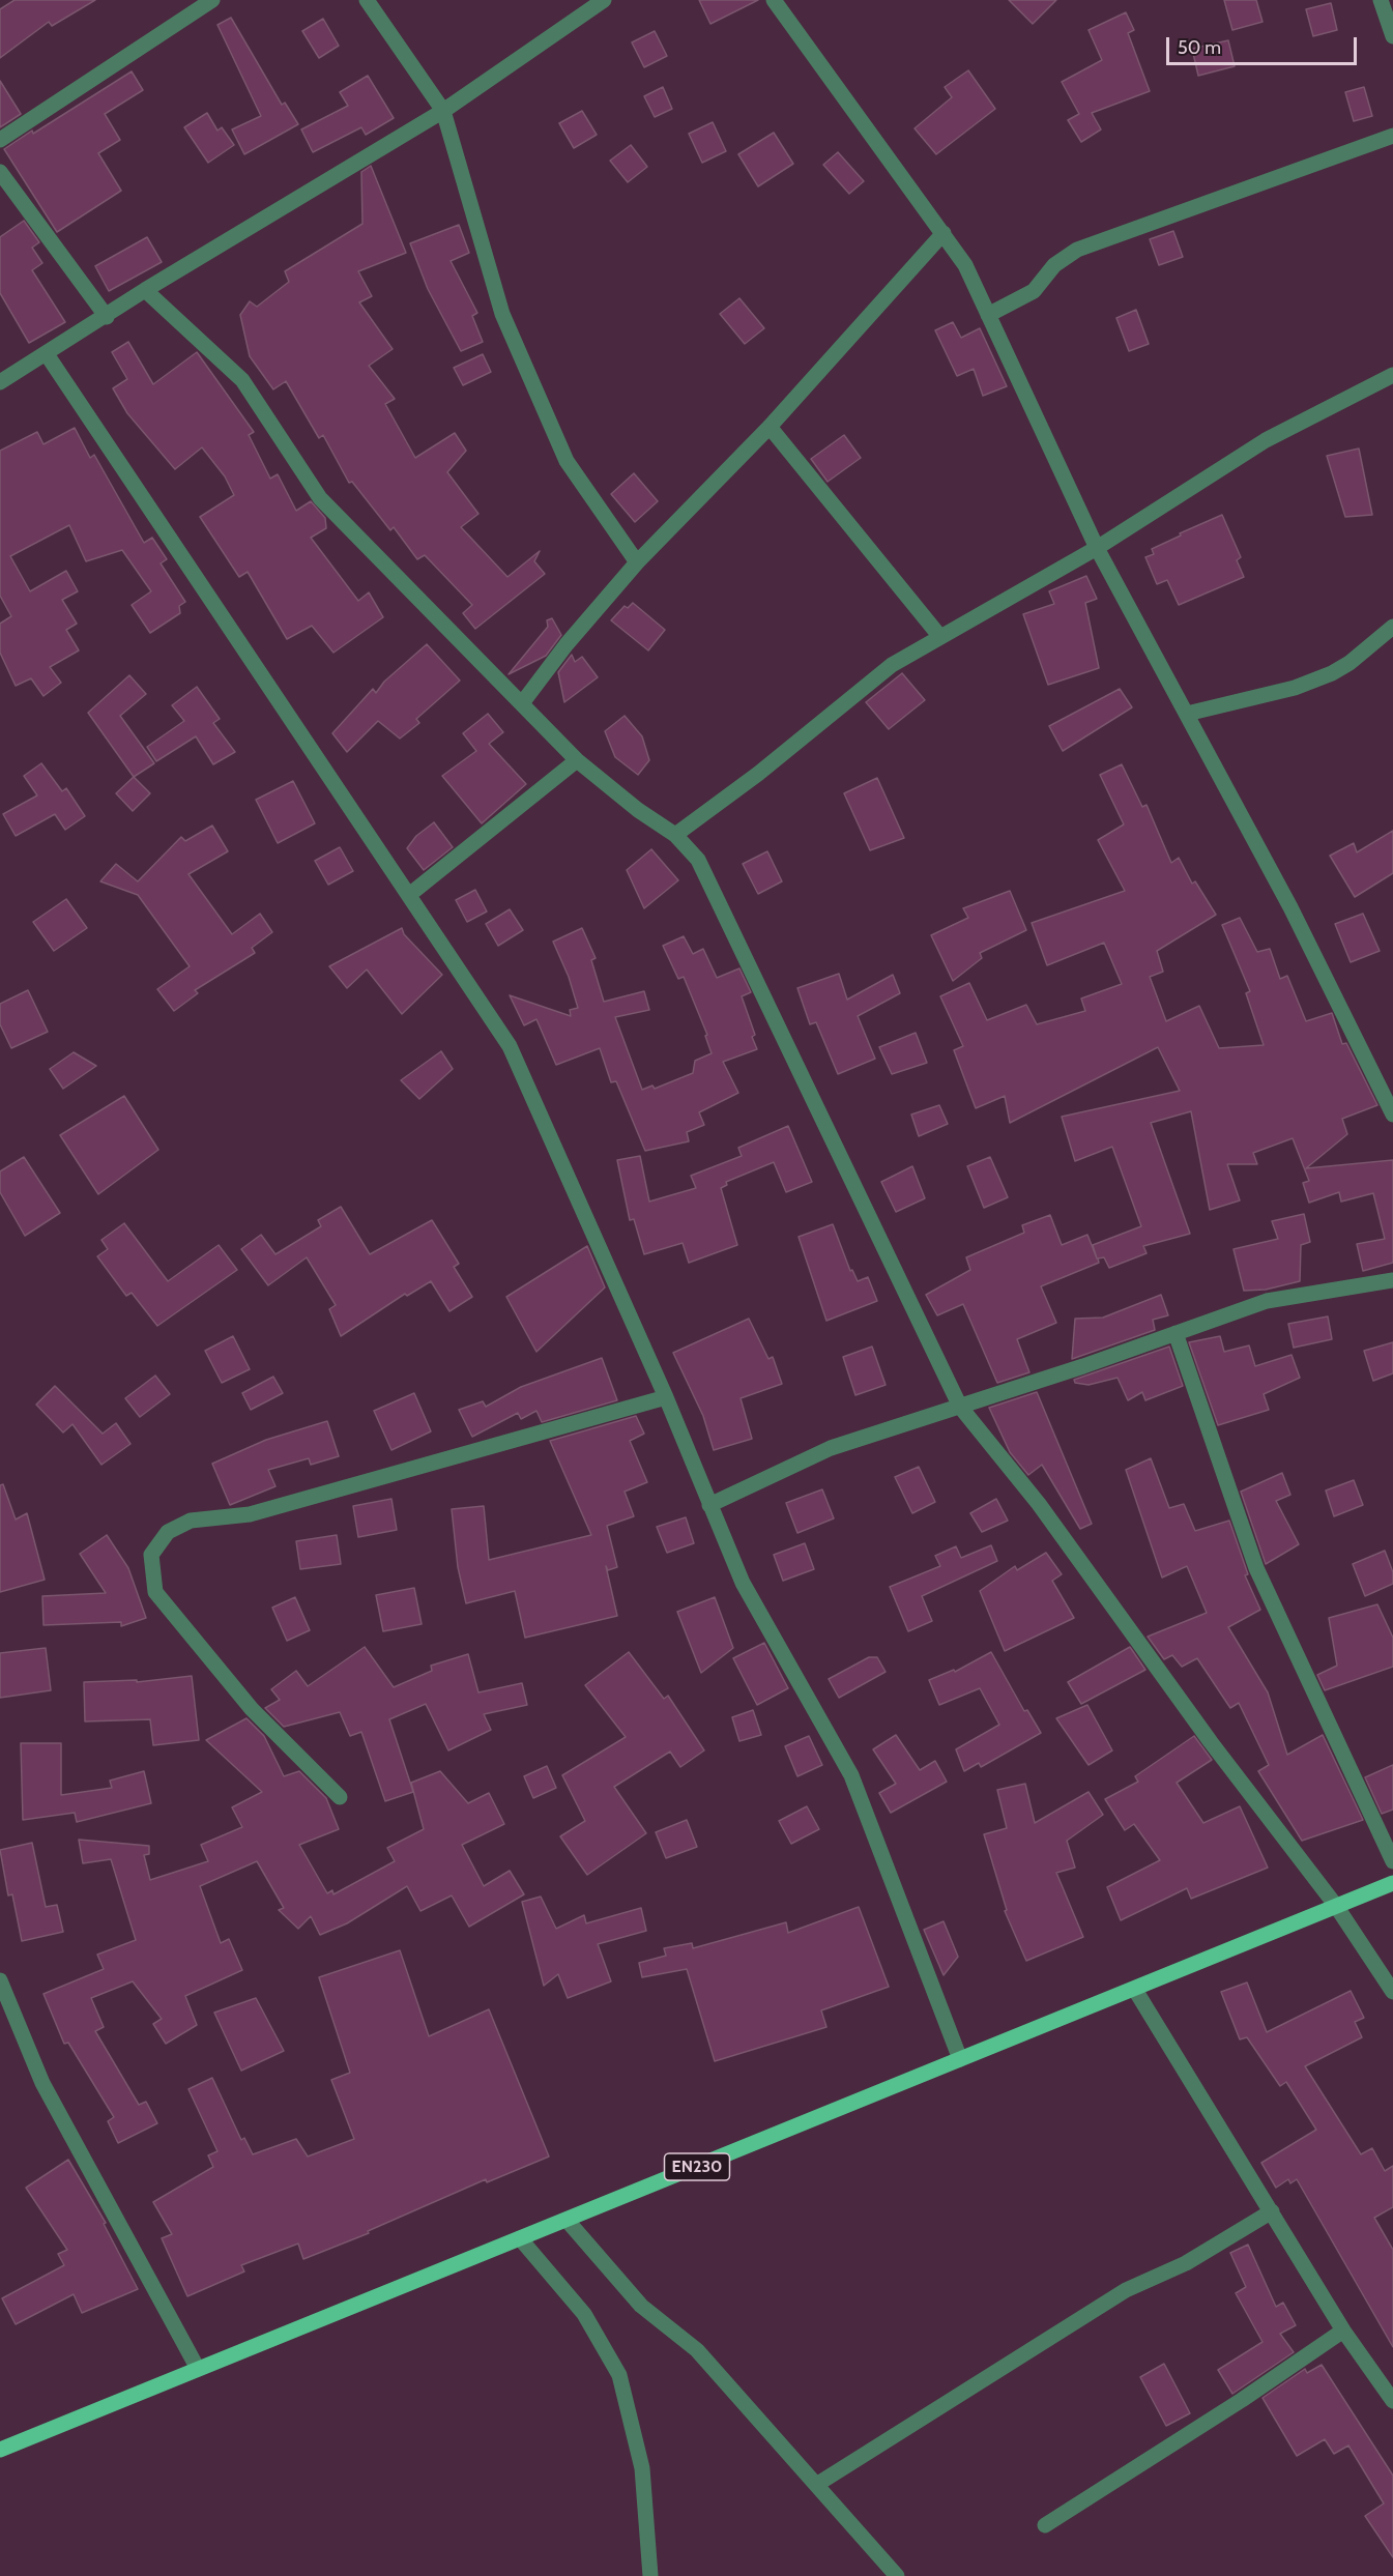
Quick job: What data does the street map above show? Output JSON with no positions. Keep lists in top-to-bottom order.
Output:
{
  "streets": {
    "main road": ["EN230"]
  },
  "scale_bar": "50 m"
}
